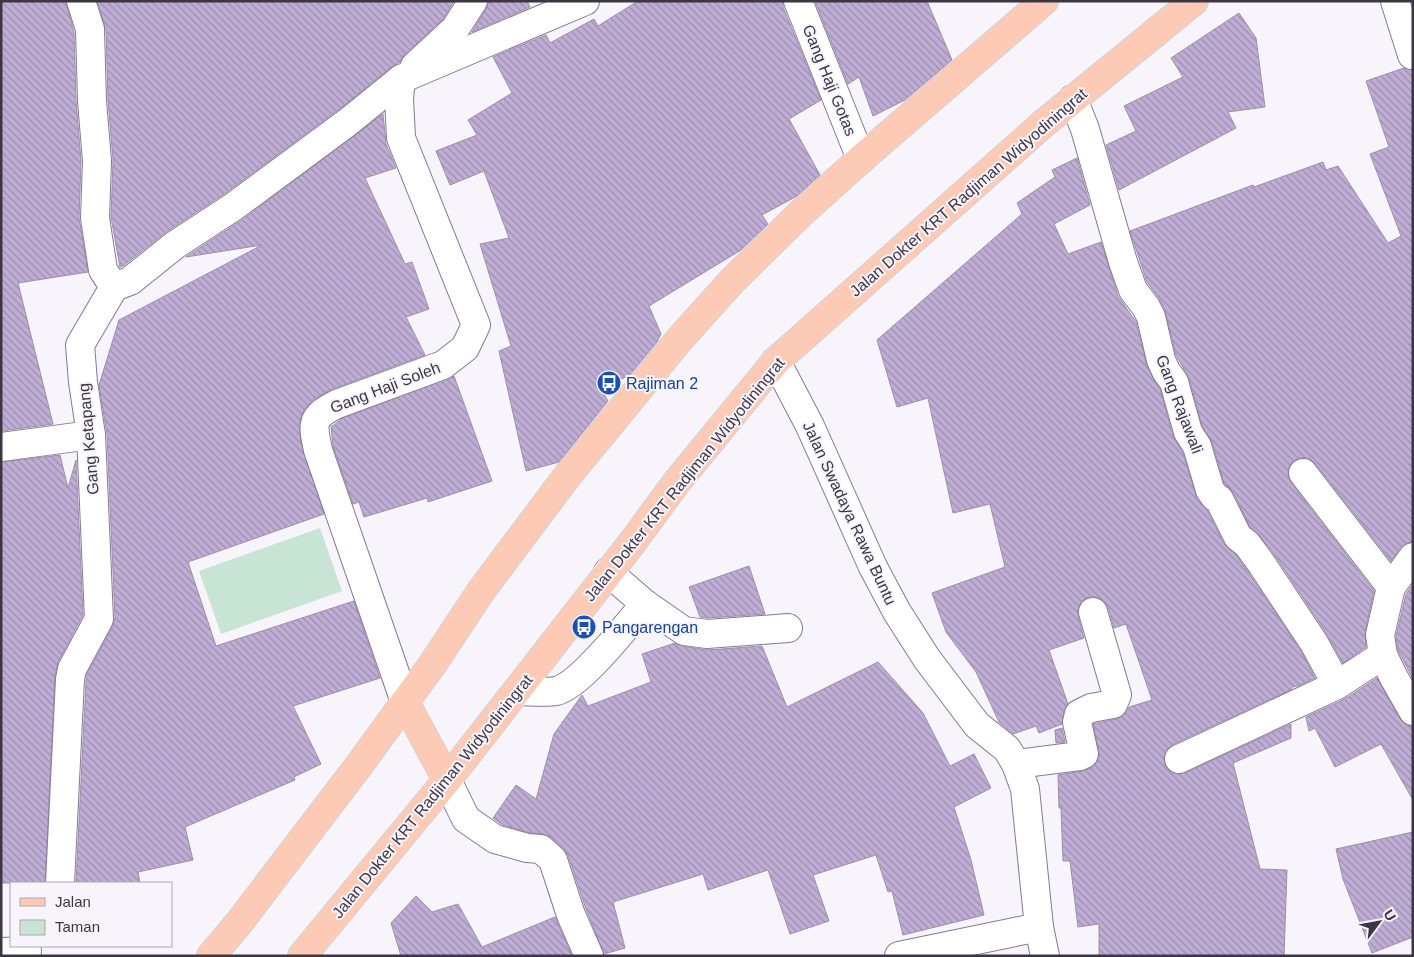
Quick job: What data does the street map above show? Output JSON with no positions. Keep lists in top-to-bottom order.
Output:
{
  "streets": {
    "main road": ["Jalan Dokter KRT Radjiman Widyodiningrat"],
    "street": [
      "Gang Haji Gotas",
      "Gang Haji Soleh",
      "Gang Rajawali",
      "Gang Ketapang",
      "Jalan Swadaya Rawa Buntu"
    ]
  },
  "crossings": [
    ["Jalan Dokter KRT Radjiman Widyodiningrat", "Gang Rajawali"],
    ["Jalan Dokter KRT Radjiman Widyodiningrat", "Jalan Swadaya Rawa Buntu"]
  ],
  "places": {
    "bus stop": ["Rajiman 2", "Pangarengan"]
  },
  "legend": ["Jalan", "Taman"],
  "north": "top right"
}
